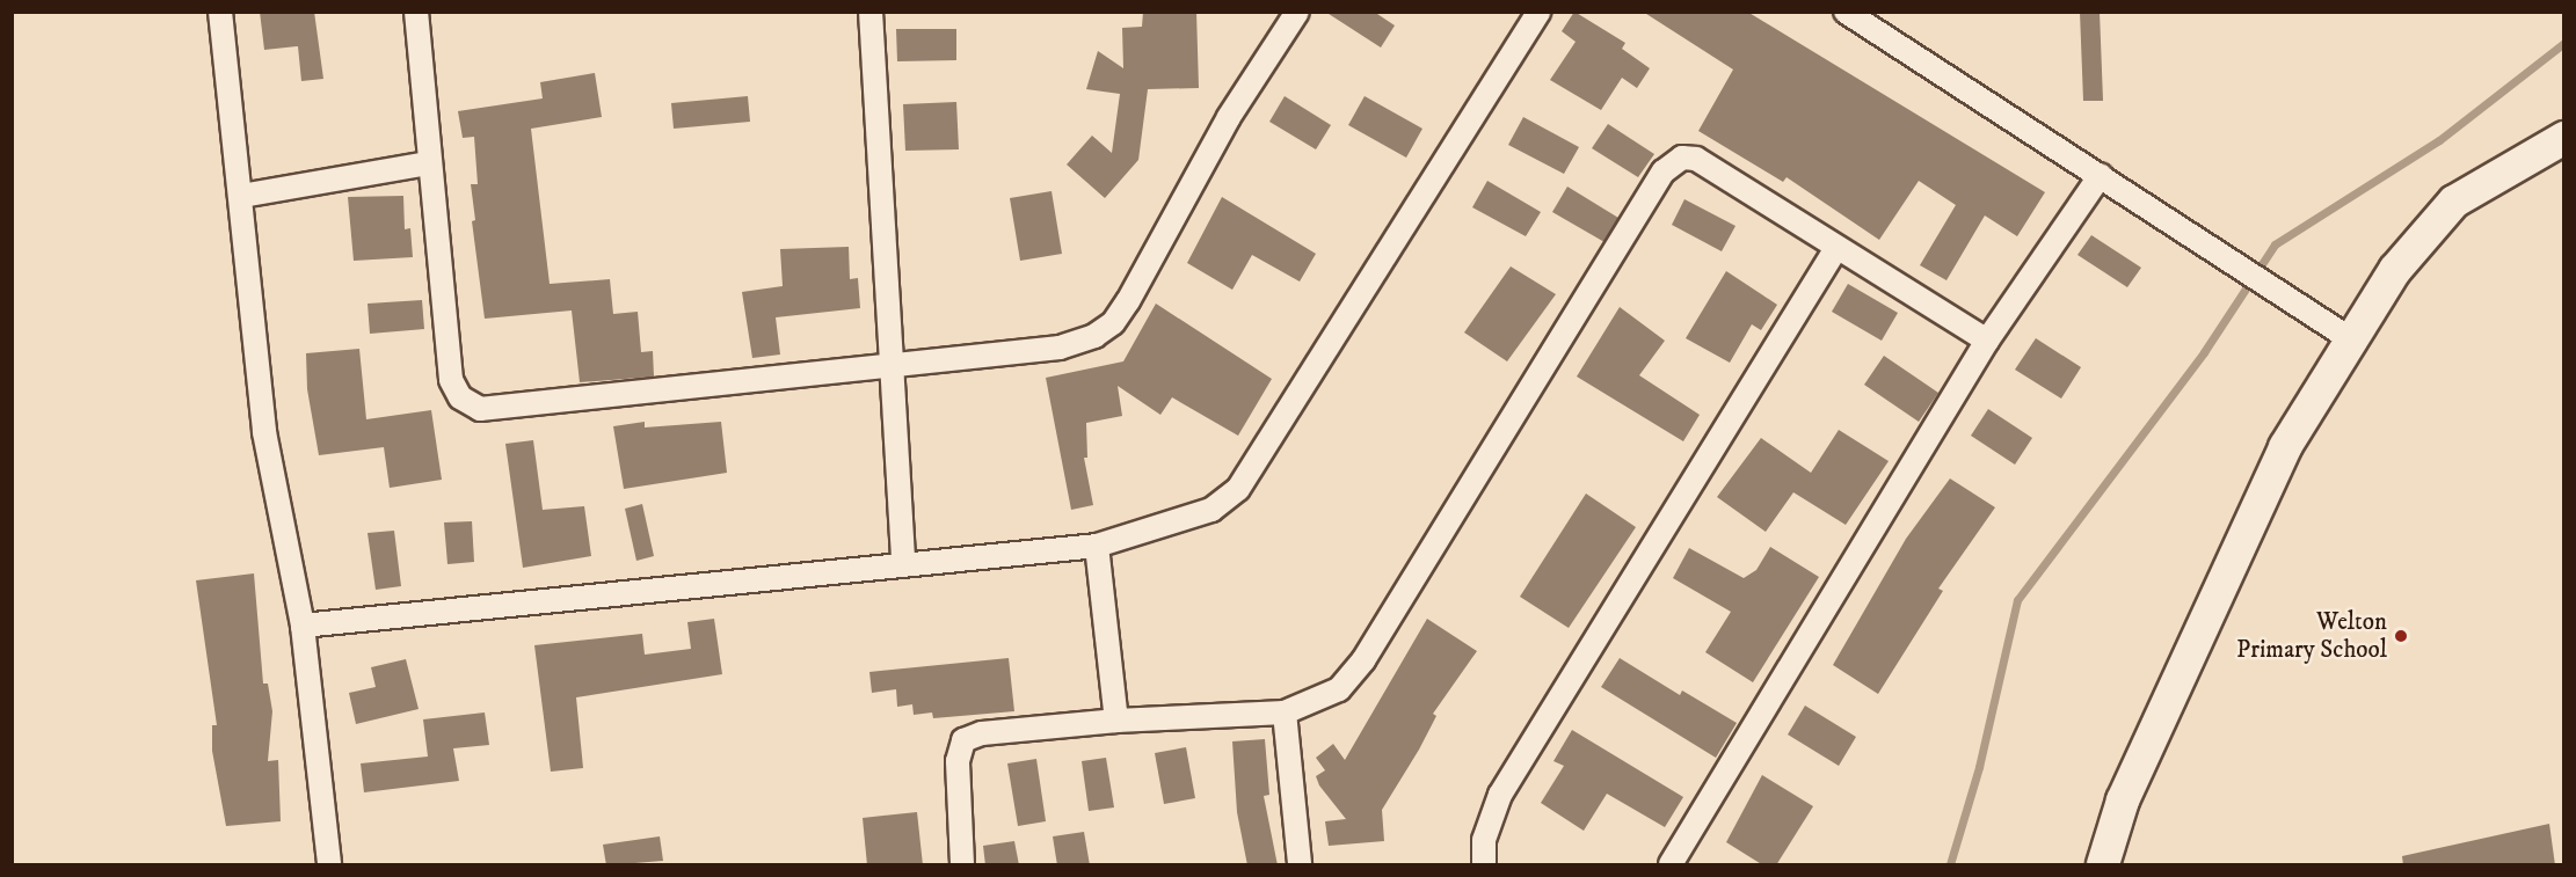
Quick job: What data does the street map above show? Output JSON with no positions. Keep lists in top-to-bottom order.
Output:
{
  "places": ["Welton Primary School"]
}
